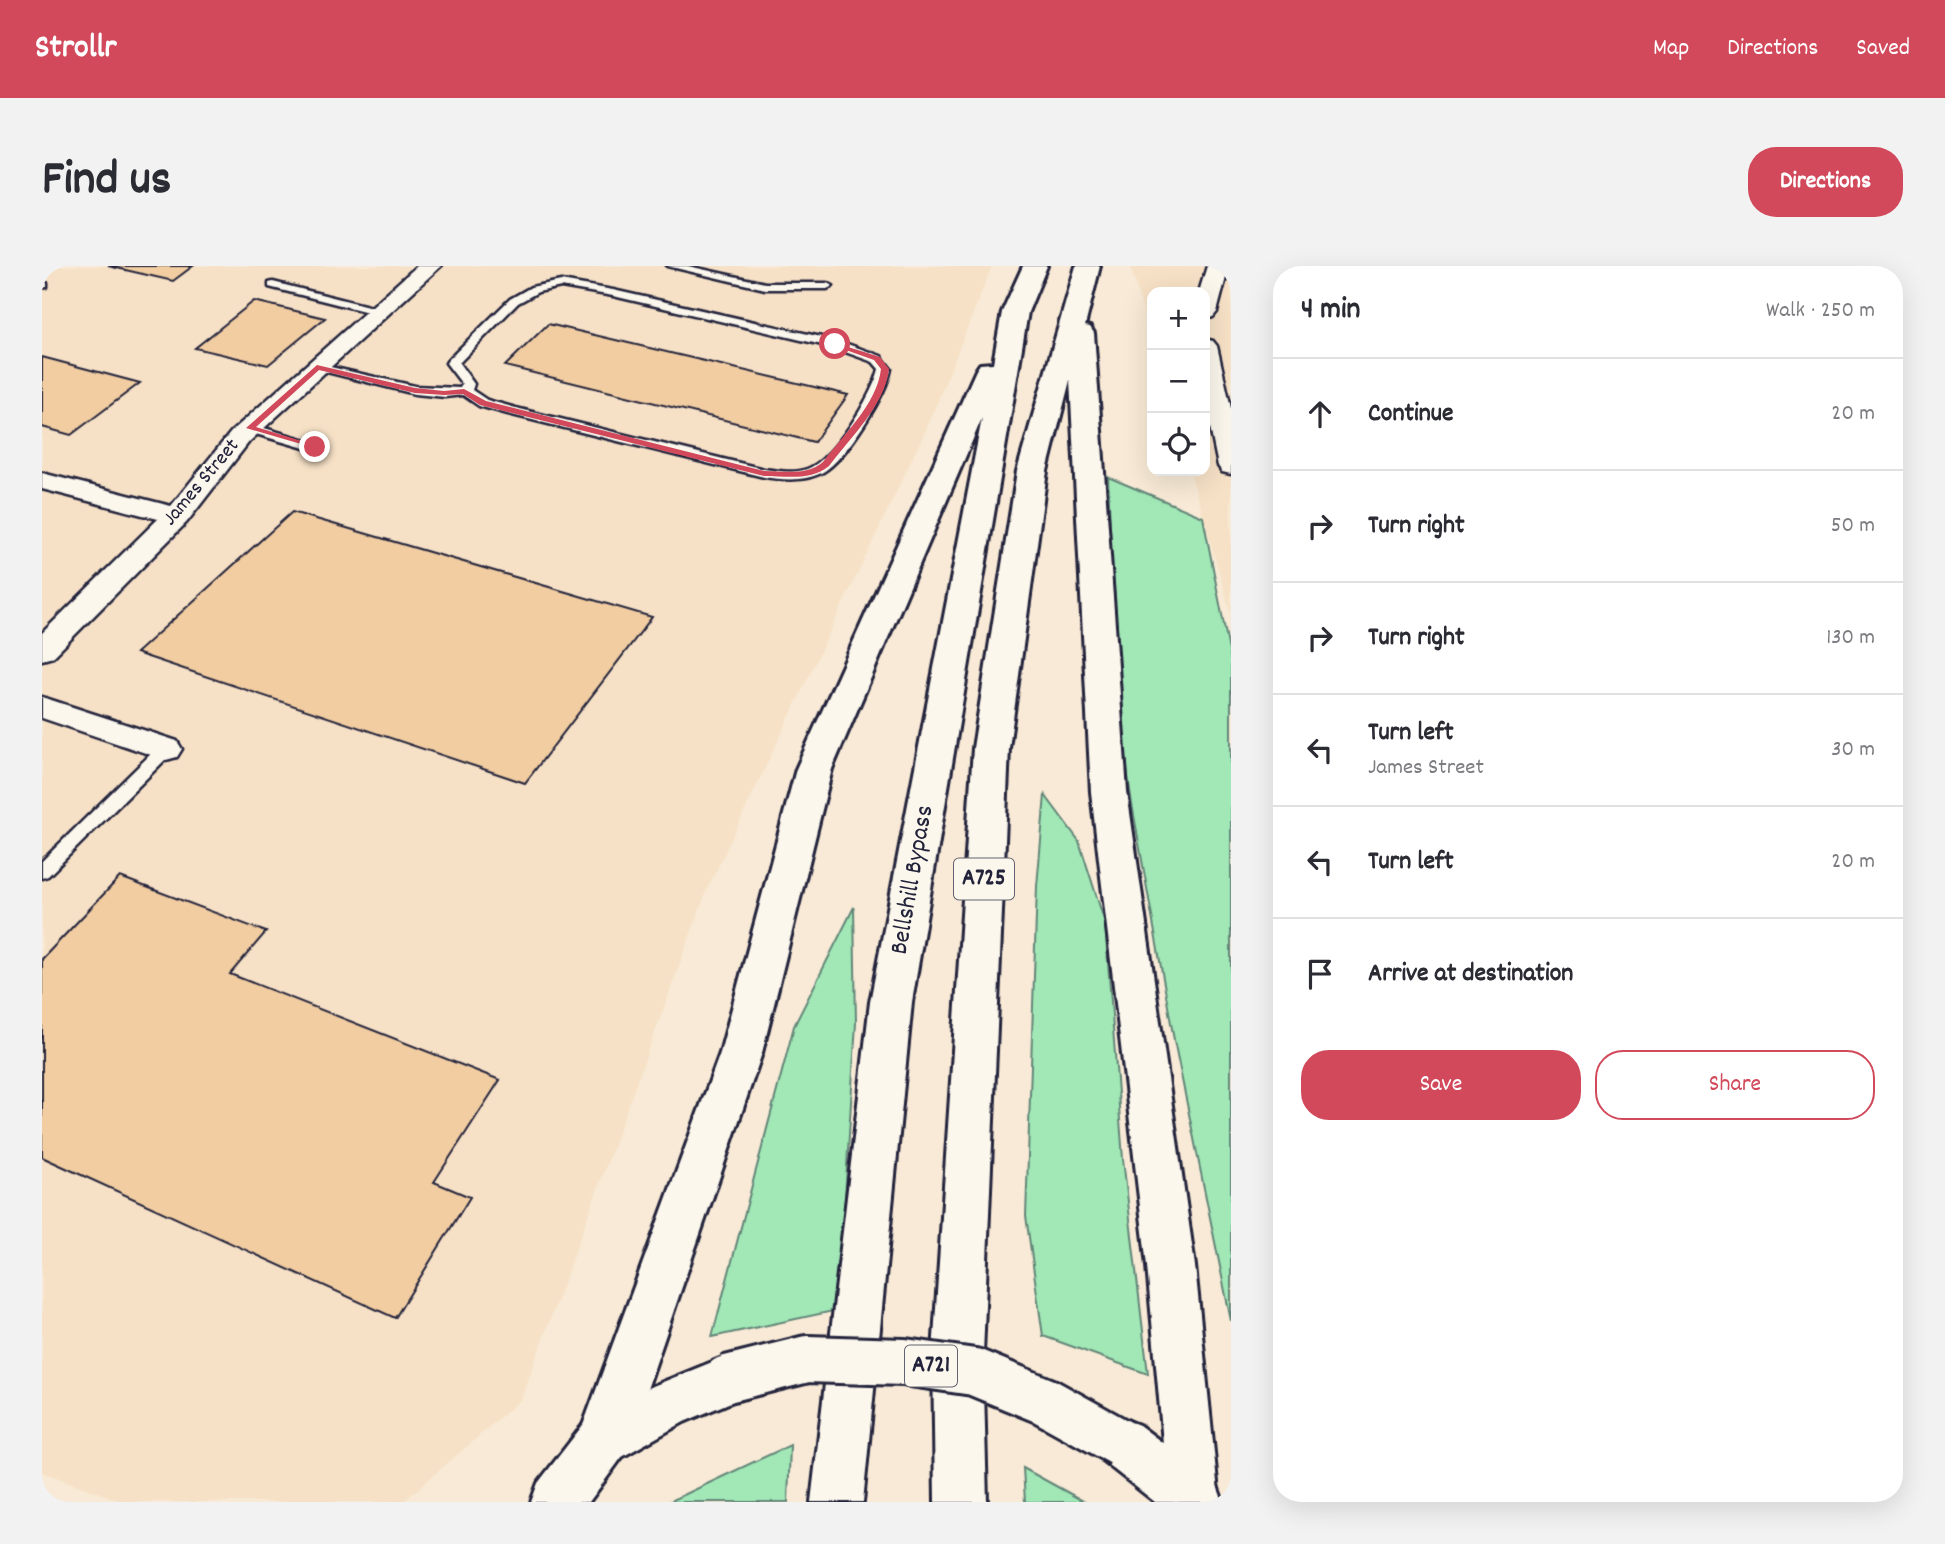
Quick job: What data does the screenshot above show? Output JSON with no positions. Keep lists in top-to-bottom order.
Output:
{
  "streets": {
    "main road": ["A725", "Bellshill Bypass", "A721"],
    "street": ["James Street"]
  },
  "crossings": [
    ["A725", "Bellshill Bypass"],
    ["A725", "A721"]
  ],
  "page": {
    "header": "Strollr",
    "nav": ["Map", "Directions", "Saved"],
    "title": "Find us",
    "buttons": [
      "Directions",
      ["Save", "Share"]
    ],
    "heading": ["4 min", "Walk · 250 m"],
    "map_buttons": ["+", "−"],
    "list": [
      ["Continue", "20 m"],
      ["Turn right", "50 m"],
      ["Turn right", "130 m"],
      ["Turn left", "James Street", "30 m"],
      ["Turn left", "20 m"],
      "Arrive at destination"
    ]
  }
}
